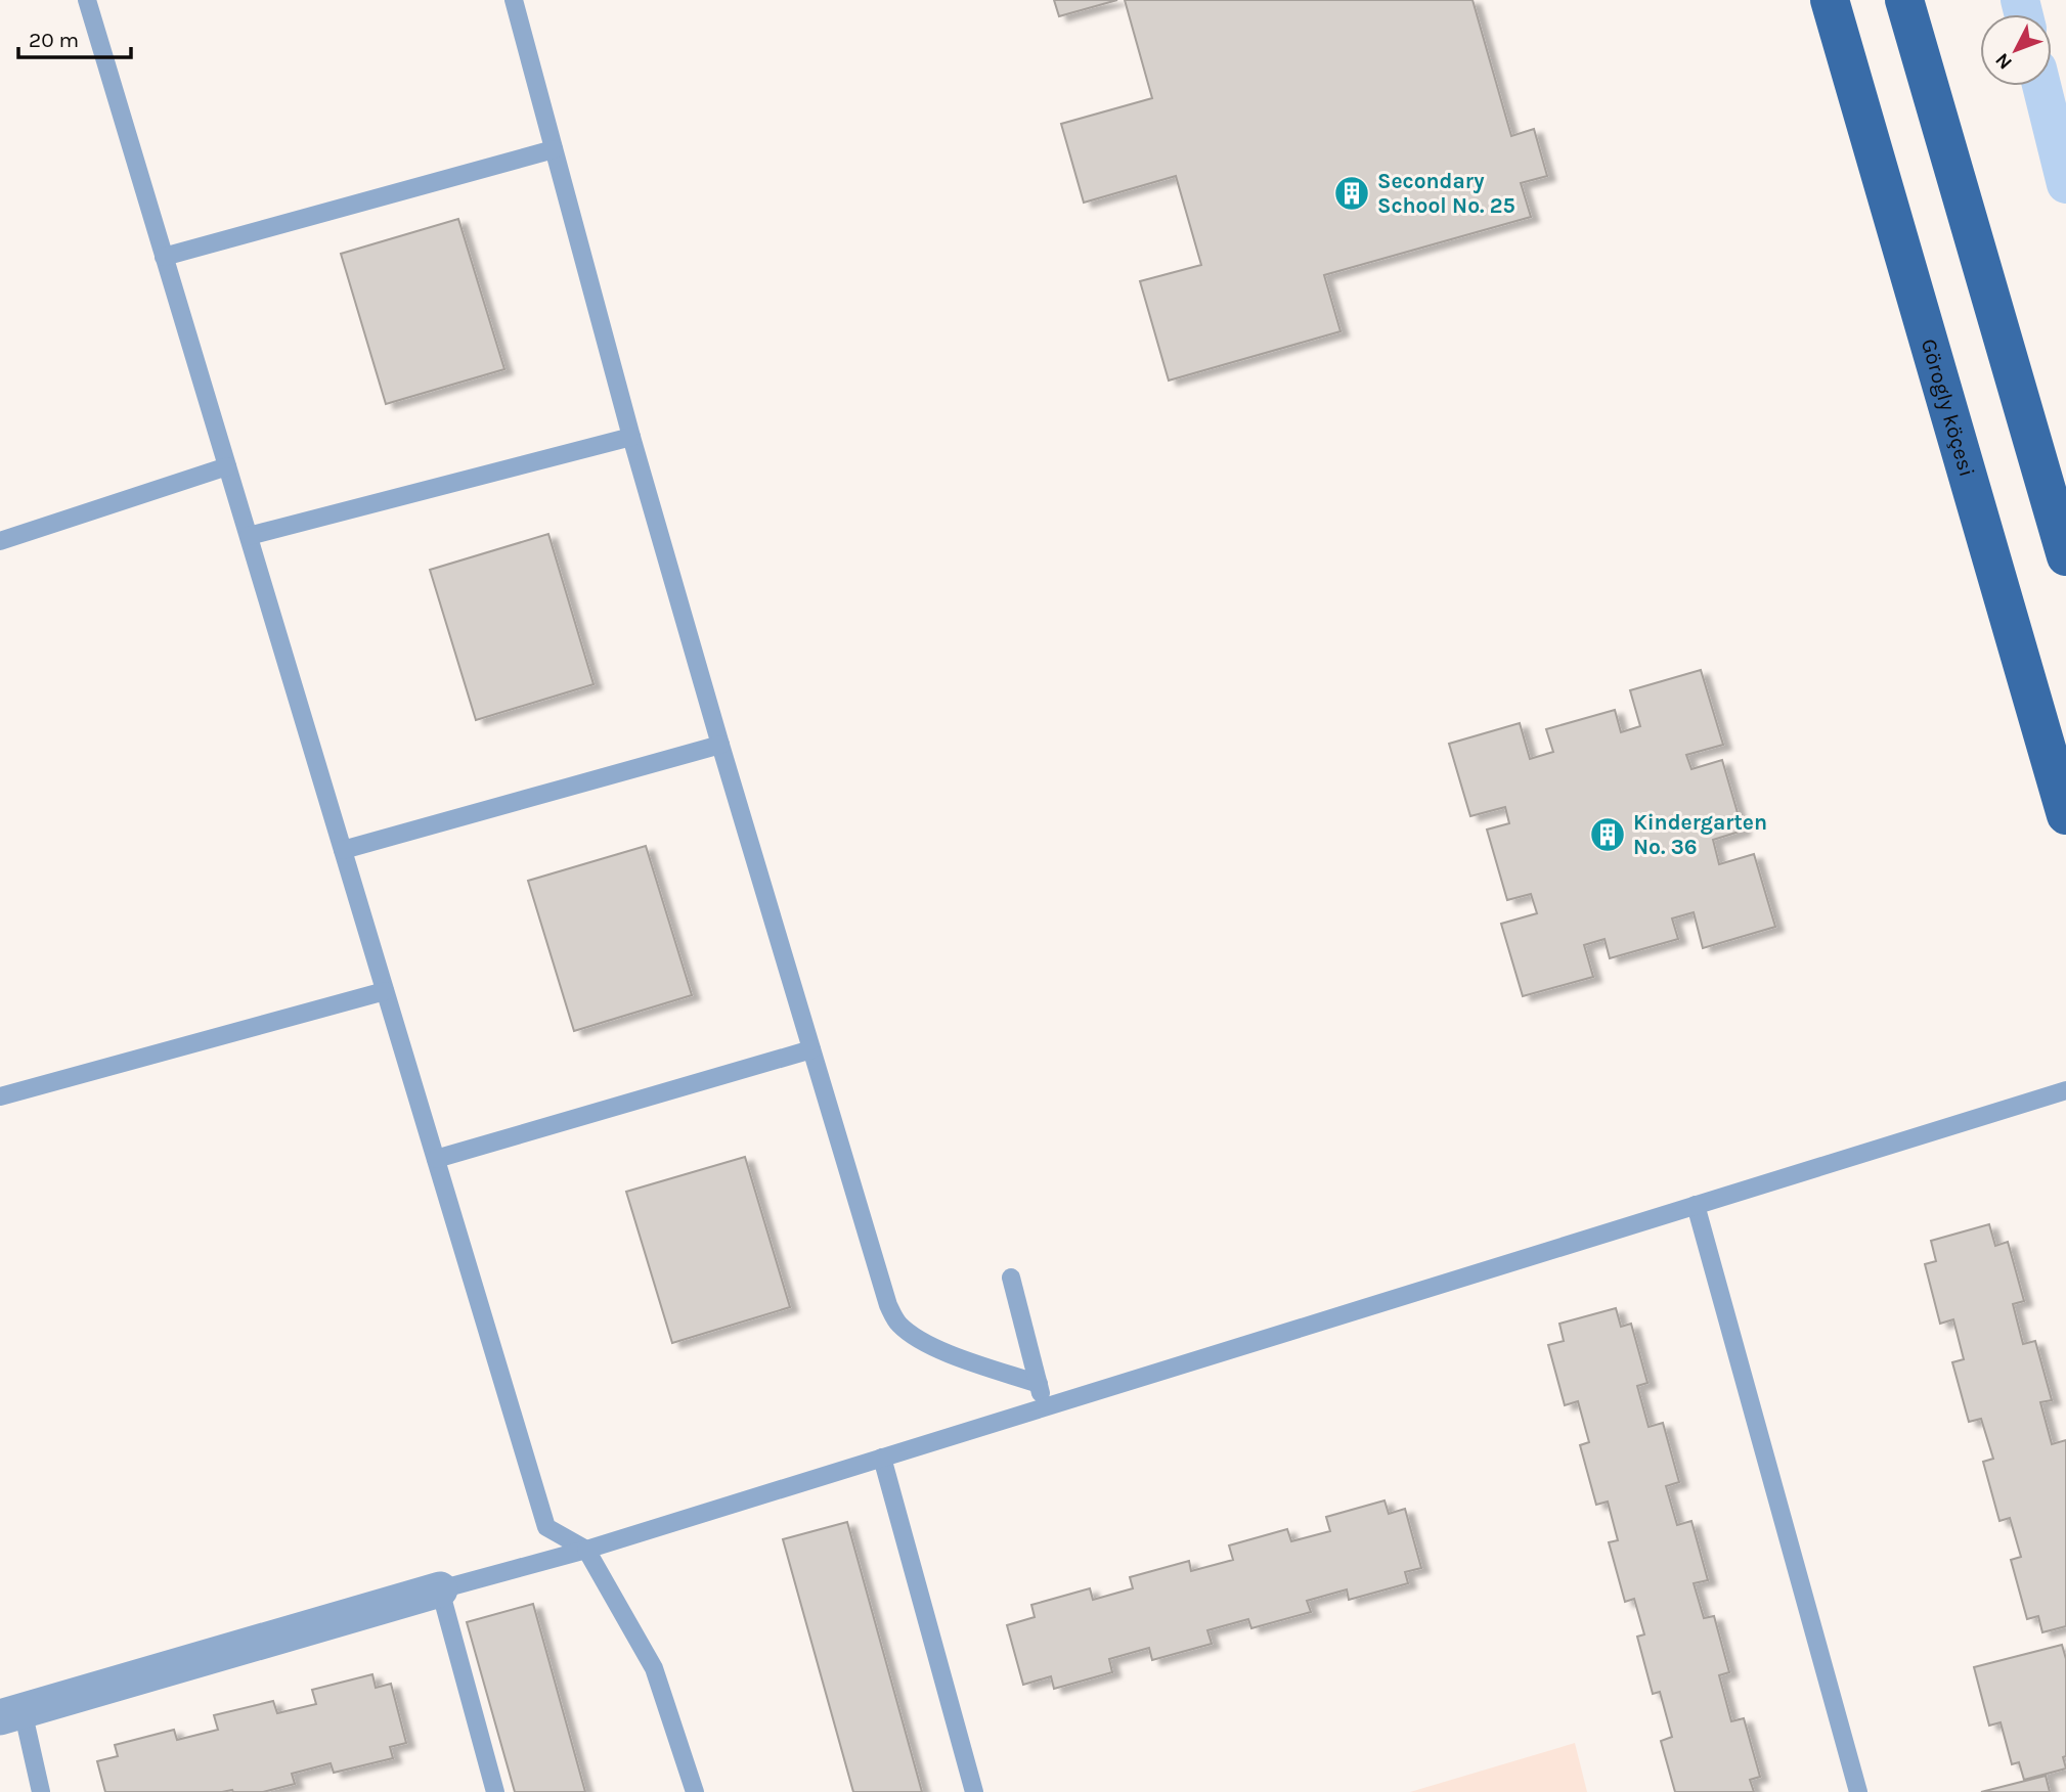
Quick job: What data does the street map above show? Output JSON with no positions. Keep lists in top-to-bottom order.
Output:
{
  "streets": {
    "main road": ["Görogly köçesi"]
  },
  "places": {
    "building": ["Secondary School No. 25", "Kindergarten No. 36"]
  },
  "scale_bar": "20 m",
  "north": "bottom left"
}
